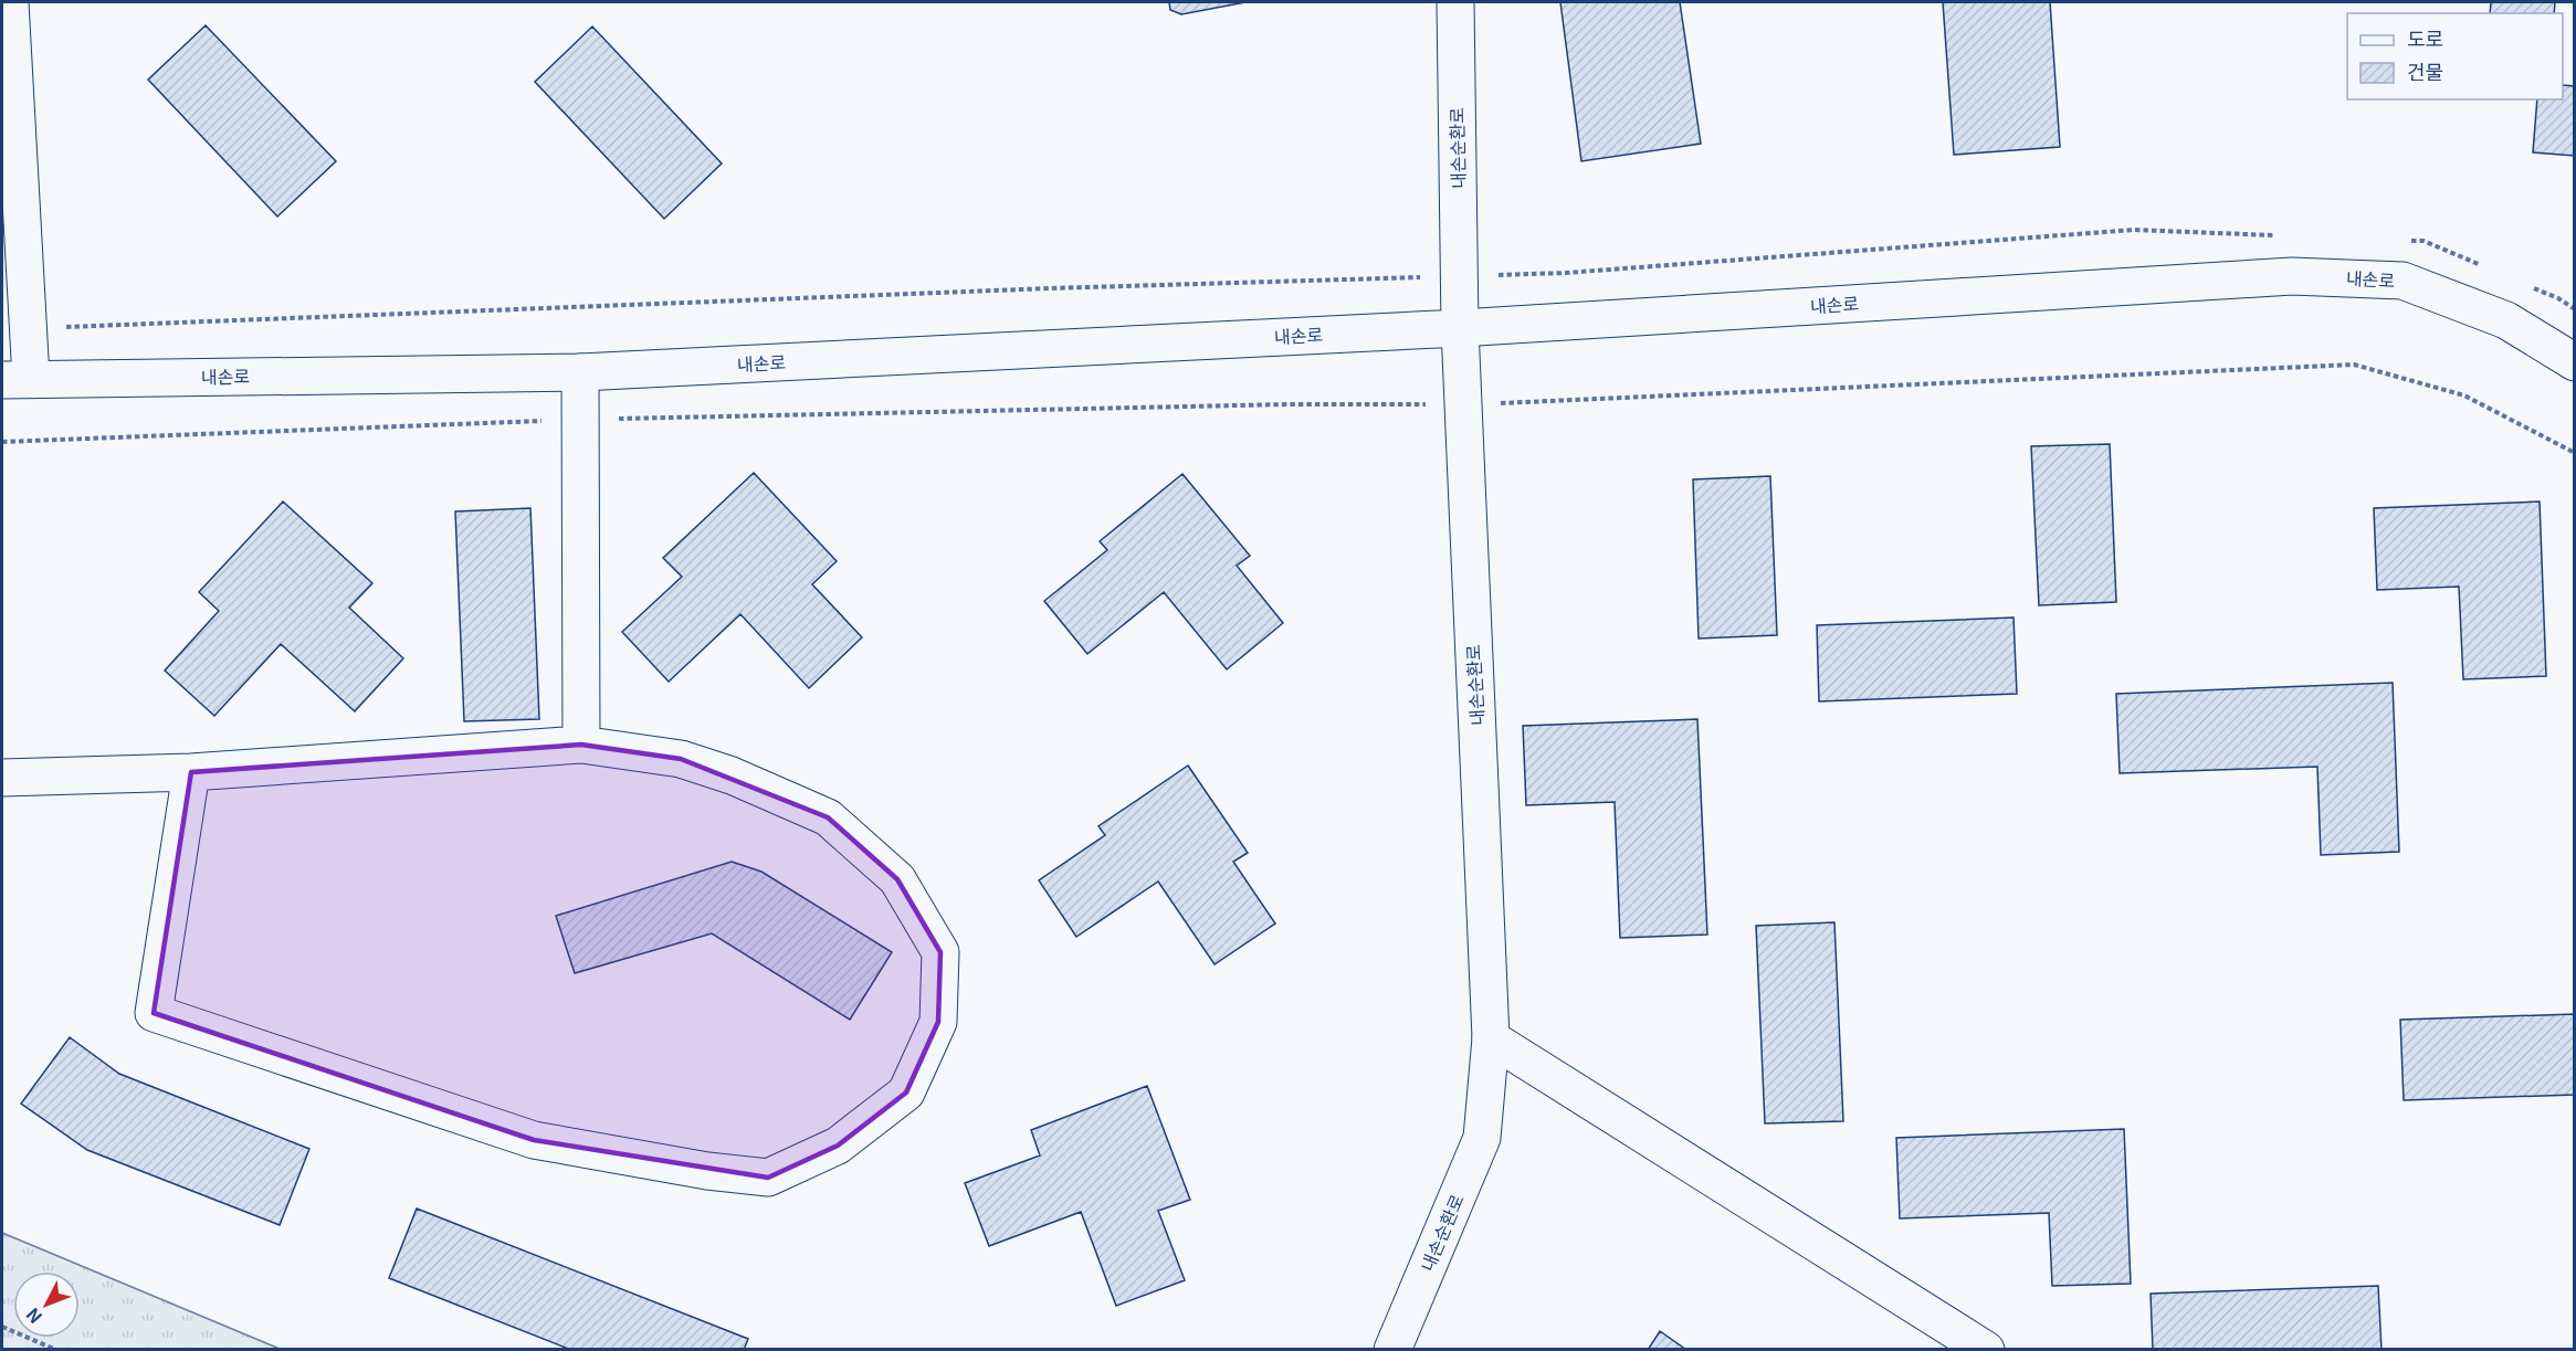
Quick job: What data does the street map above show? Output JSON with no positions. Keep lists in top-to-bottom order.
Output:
{
  "streets": {
    "street": ["내손순환로", "내손로"]
  },
  "crossings": [
    ["내손순환로", "내손로"]
  ],
  "legend": ["도로", "건물"],
  "north": "bottom left"
}
